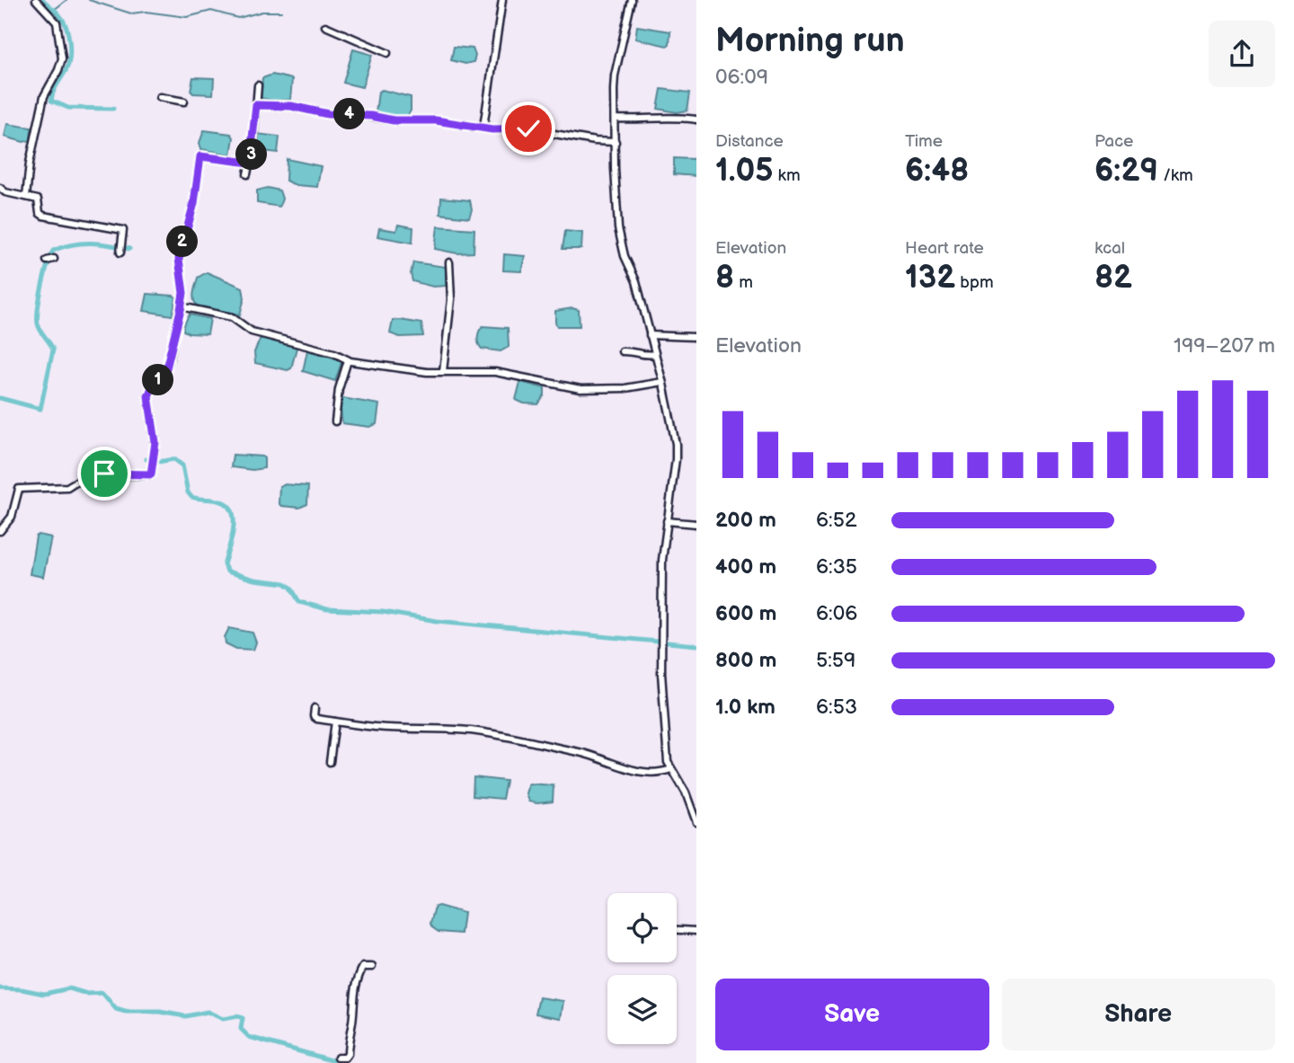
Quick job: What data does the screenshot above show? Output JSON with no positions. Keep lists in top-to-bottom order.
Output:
{
  "page": {
    "heading": ["Morning run", "06:09"],
    "pins": [
      "4",
      "3",
      "2",
      "1"
    ],
    "stats": [
      ["Distance", "1.05 km"],
      ["Time", "6:48"],
      ["Pace", "6:29 /km"],
      ["Elevation", "8 m"],
      ["Heart rate", "132 bpm"],
      ["kcal", "82"]
    ],
    "chart": ["Elevation", "199–207 m"],
    "list": [
      {
        "name": "200 m",
        "note": "6:52"
      },
      {
        "name": "400 m",
        "note": "6:35"
      },
      {
        "name": "600 m",
        "note": "6:06"
      },
      {
        "name": "800 m",
        "note": "5:59"
      },
      {
        "name": "1.0 km",
        "note": "6:53"
      }
    ],
    "buttons": ["Save", "Share"]
  }
}
